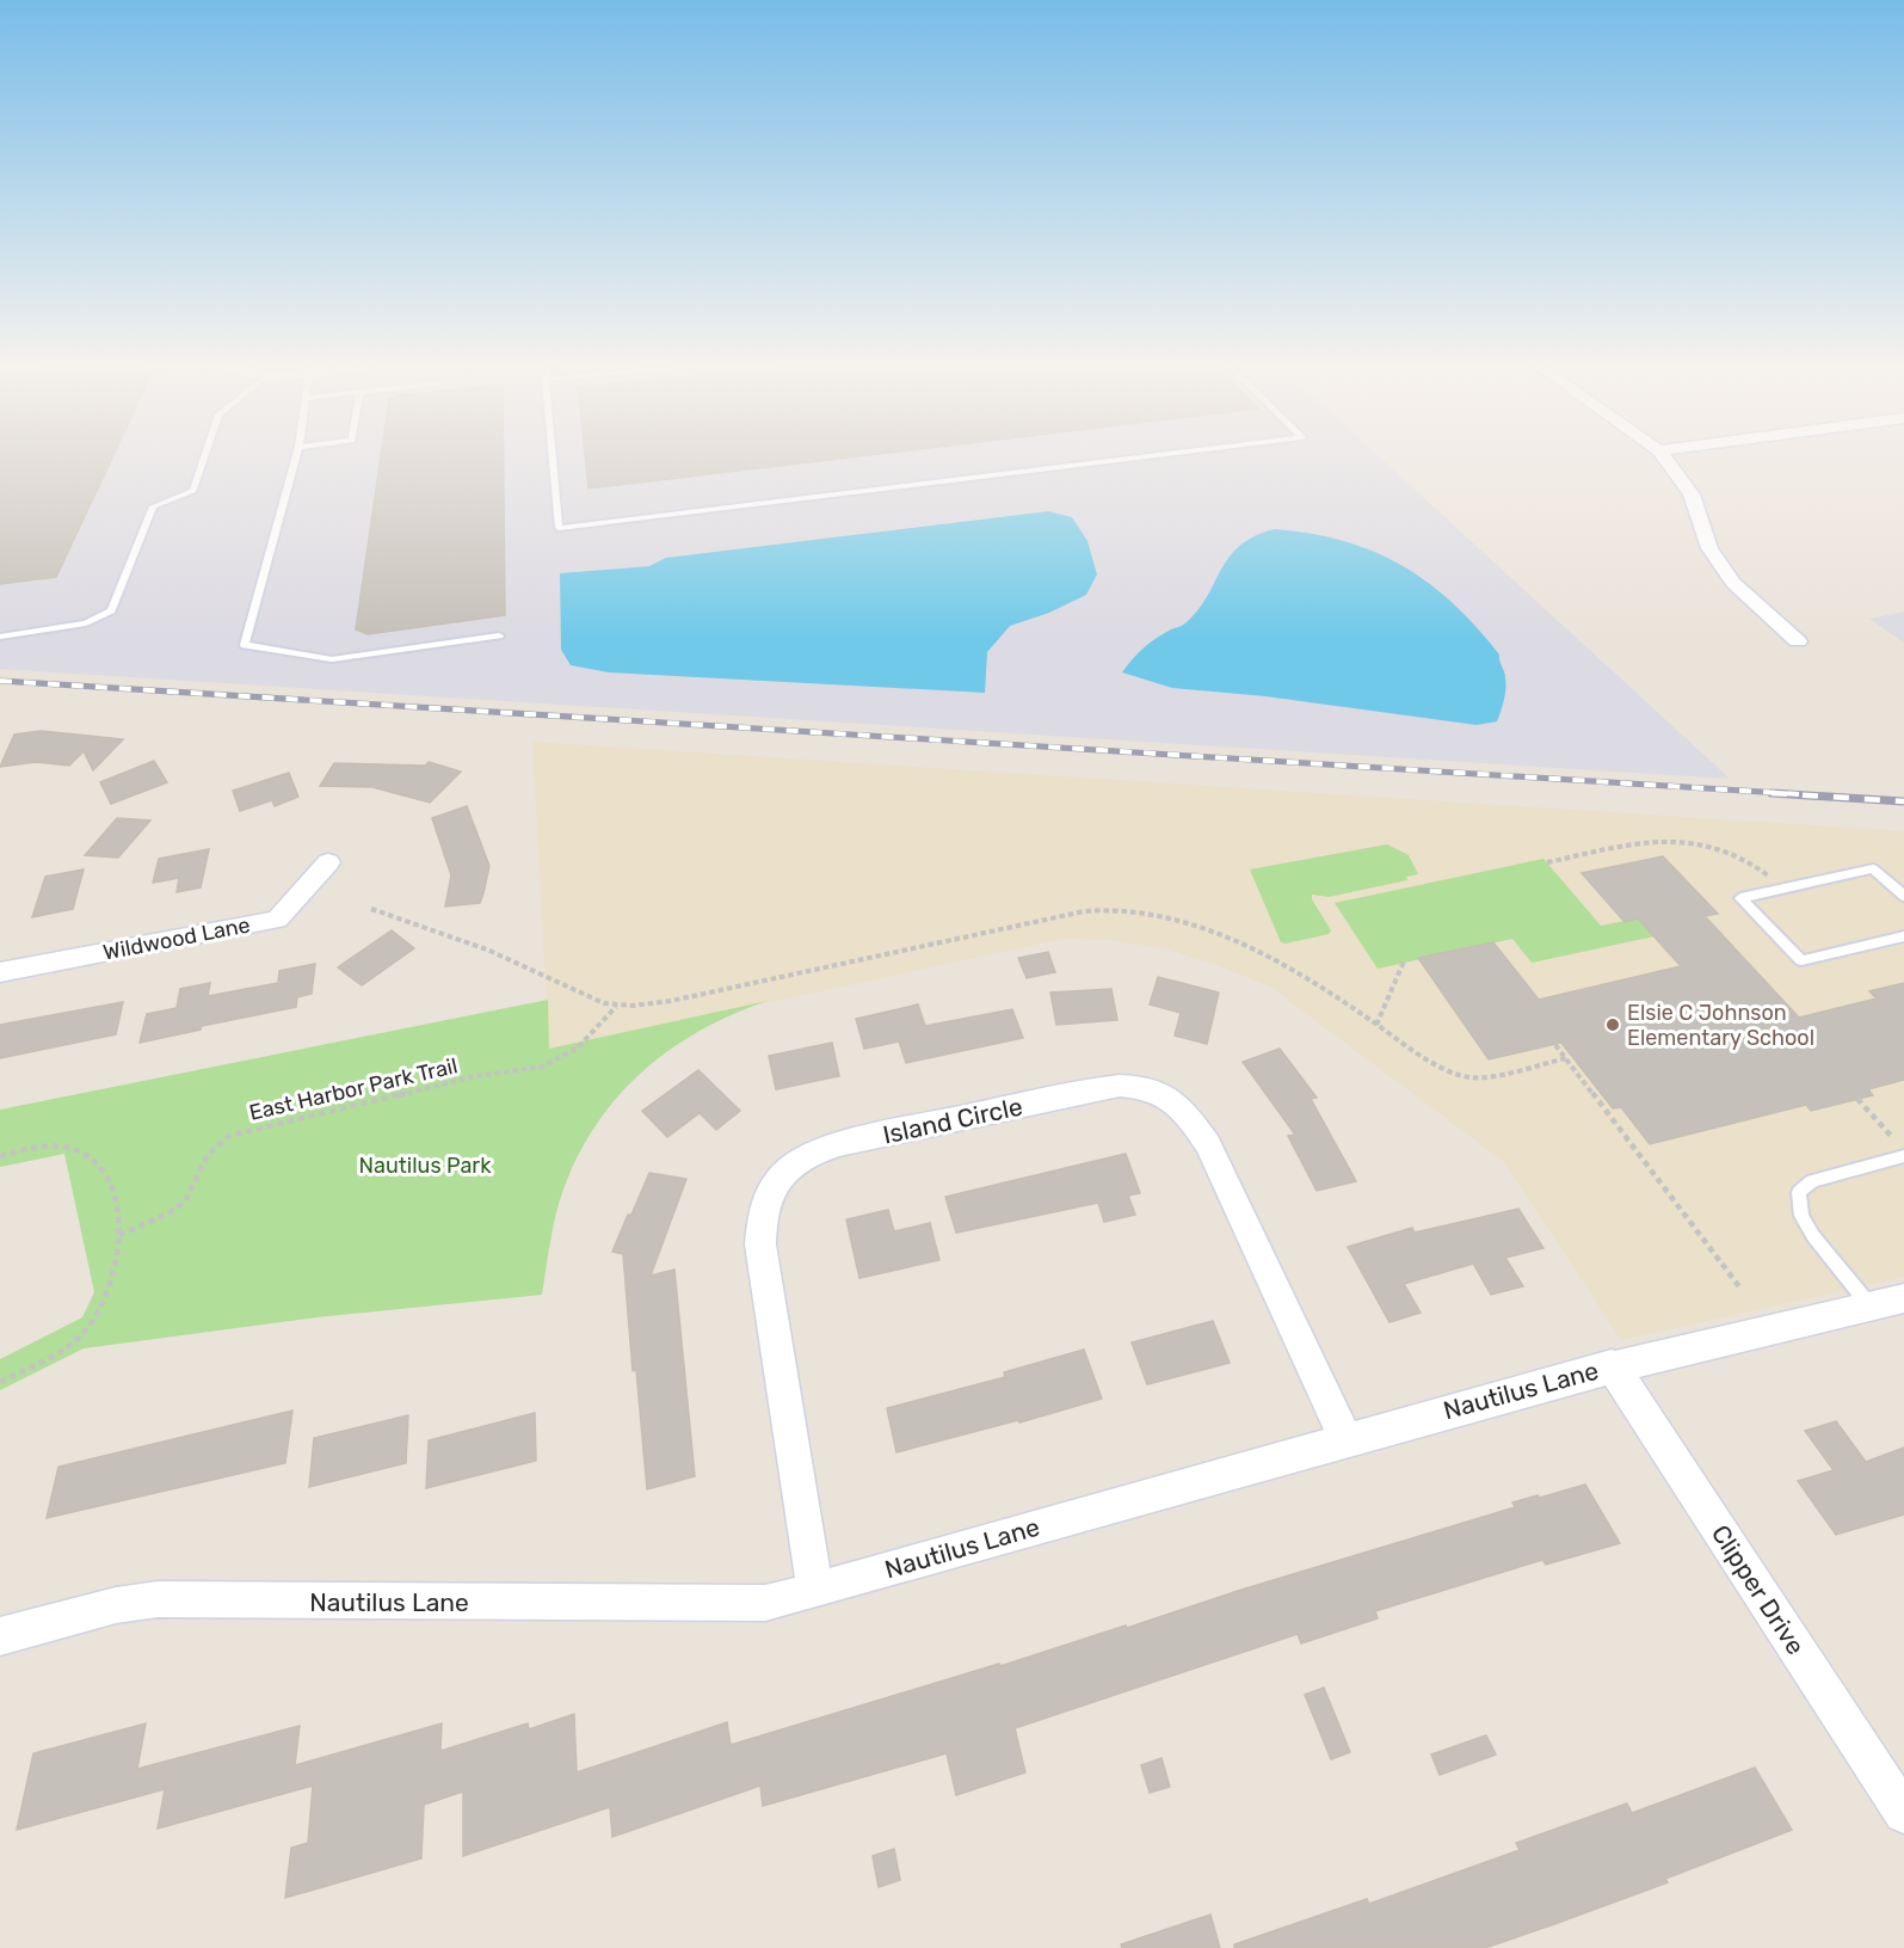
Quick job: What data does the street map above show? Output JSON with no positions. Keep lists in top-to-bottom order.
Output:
{
  "streets": {
    "street": [
      "Wildwood Lane",
      "Island Circle",
      "Nautilus Lane",
      "Clipper Drive"
    ],
    "path": ["East Harbor Park Trail"]
  },
  "crossings": [
    ["Island Circle", "Nautilus Lane"],
    ["Nautilus Lane", "Clipper Drive"]
  ],
  "parks": ["Nautilus Park"],
  "places": ["Elsie C Johnson Elementary School"]
}
